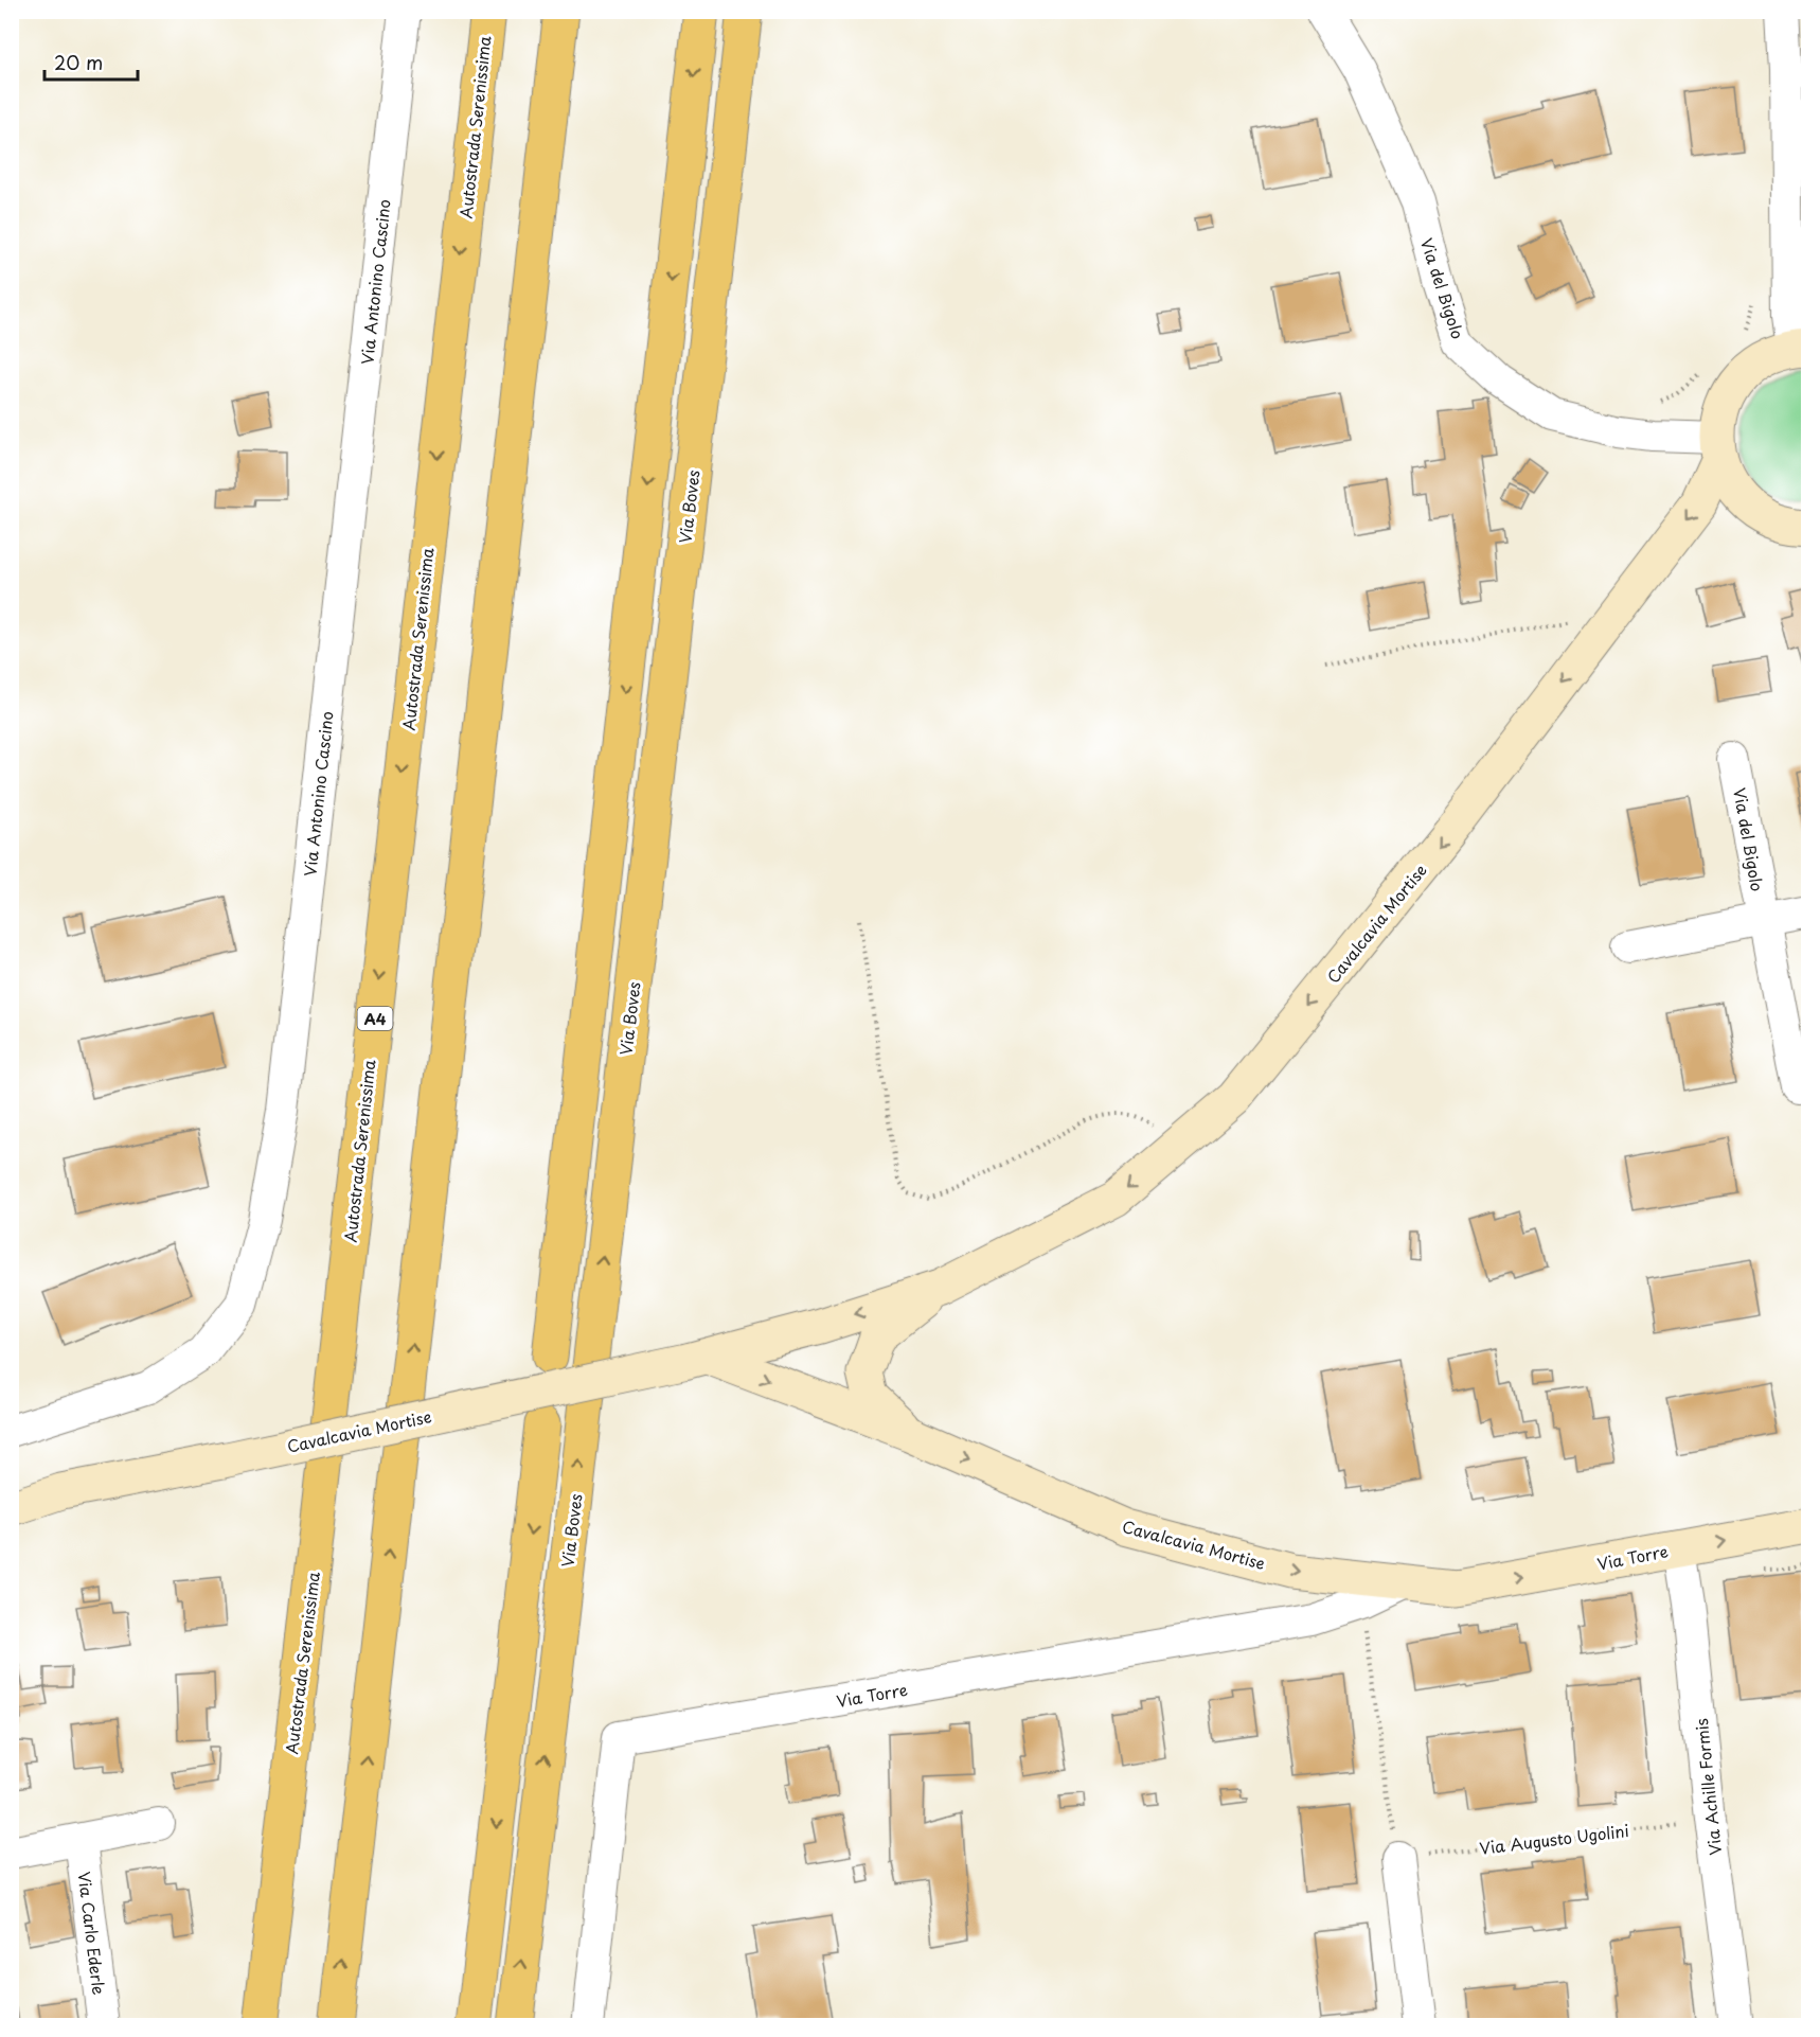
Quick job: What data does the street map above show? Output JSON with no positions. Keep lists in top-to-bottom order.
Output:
{
  "streets": {
    "highway": ["Autostrada Serenissima", "Via Boves", "A4"],
    "street": [
      "Via Antonino Cascino",
      "Via del Bigolo",
      "Cavalcavia Mortise",
      "Via Torre",
      "Via Achille Formis",
      "Via Carlo Ederle"
    ],
    "path": ["Via Augusto Ugolini"]
  },
  "crossings": [
    ["Via del Bigolo", "Cavalcavia Mortise"],
    ["Cavalcavia Mortise", "Via Torre"],
    ["Via Torre", "Via Achille Formis"],
    ["Via Achille Formis", "Via Augusto Ugolini"]
  ],
  "scale_bar": "20 m"
}
